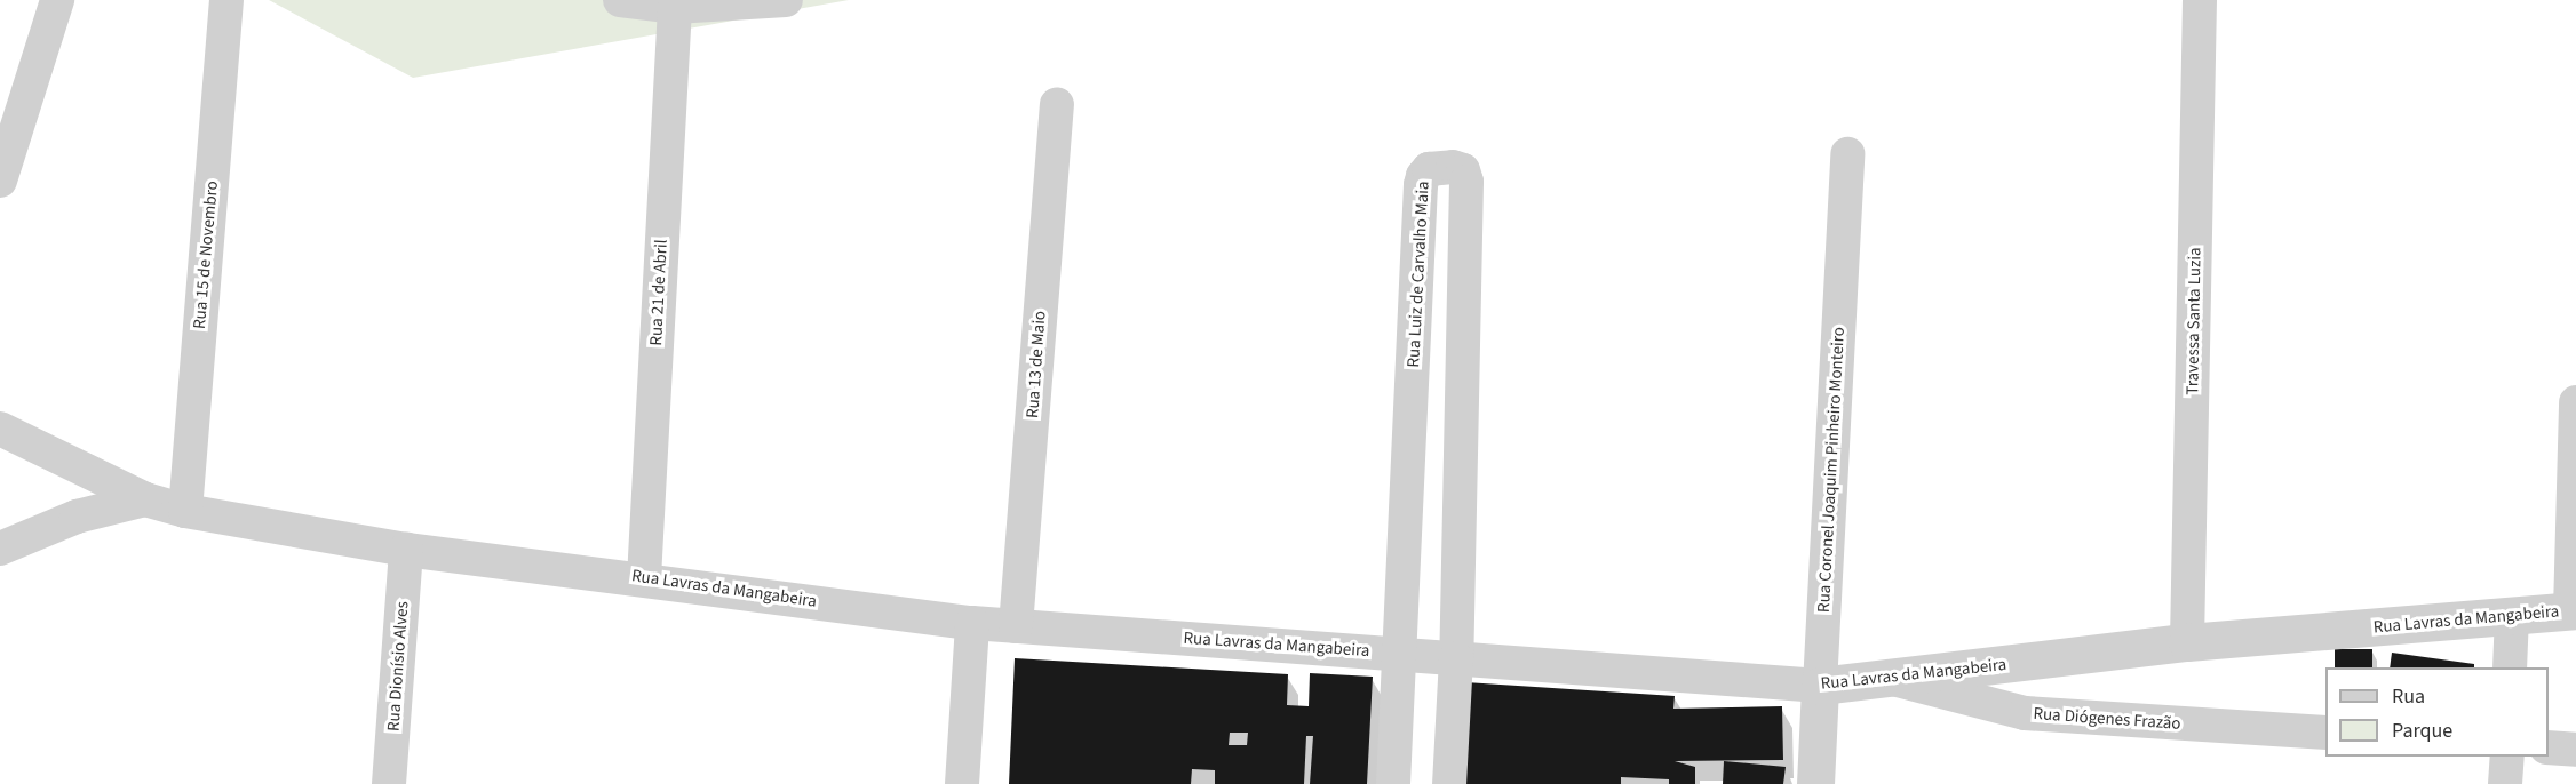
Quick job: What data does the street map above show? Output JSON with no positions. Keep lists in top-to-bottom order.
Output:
{
  "streets": {
    "street": [
      "Rua 15 de Novembro",
      "Rua Luiz de Carvalho Maia",
      "Rua 21 de Abril",
      "Travessa Santa Luzia",
      "Rua 13 de Maio",
      "Rua Coronel Joaquim Pinheiro Monteiro",
      "Rua Lavras da Mangabeira",
      "Rua Dionísio Alves",
      "Rua Diógenes Frazão"
    ]
  },
  "crossings": [
    ["Rua 15 de Novembro", "Rua Lavras da Mangabeira"],
    ["Rua Luiz de Carvalho Maia", "Rua Lavras da Mangabeira"],
    ["Rua 21 de Abril", "Rua Lavras da Mangabeira"],
    ["Travessa Santa Luzia", "Rua Lavras da Mangabeira"],
    ["Rua 13 de Maio", "Rua Lavras da Mangabeira"],
    ["Rua Coronel Joaquim Pinheiro Monteiro", "Rua Lavras da Mangabeira"],
    ["Rua Lavras da Mangabeira", "Rua Dionísio Alves"],
    ["Rua Lavras da Mangabeira", "Rua Diógenes Frazão"]
  ],
  "legend": ["Rua", "Parque"]
}
